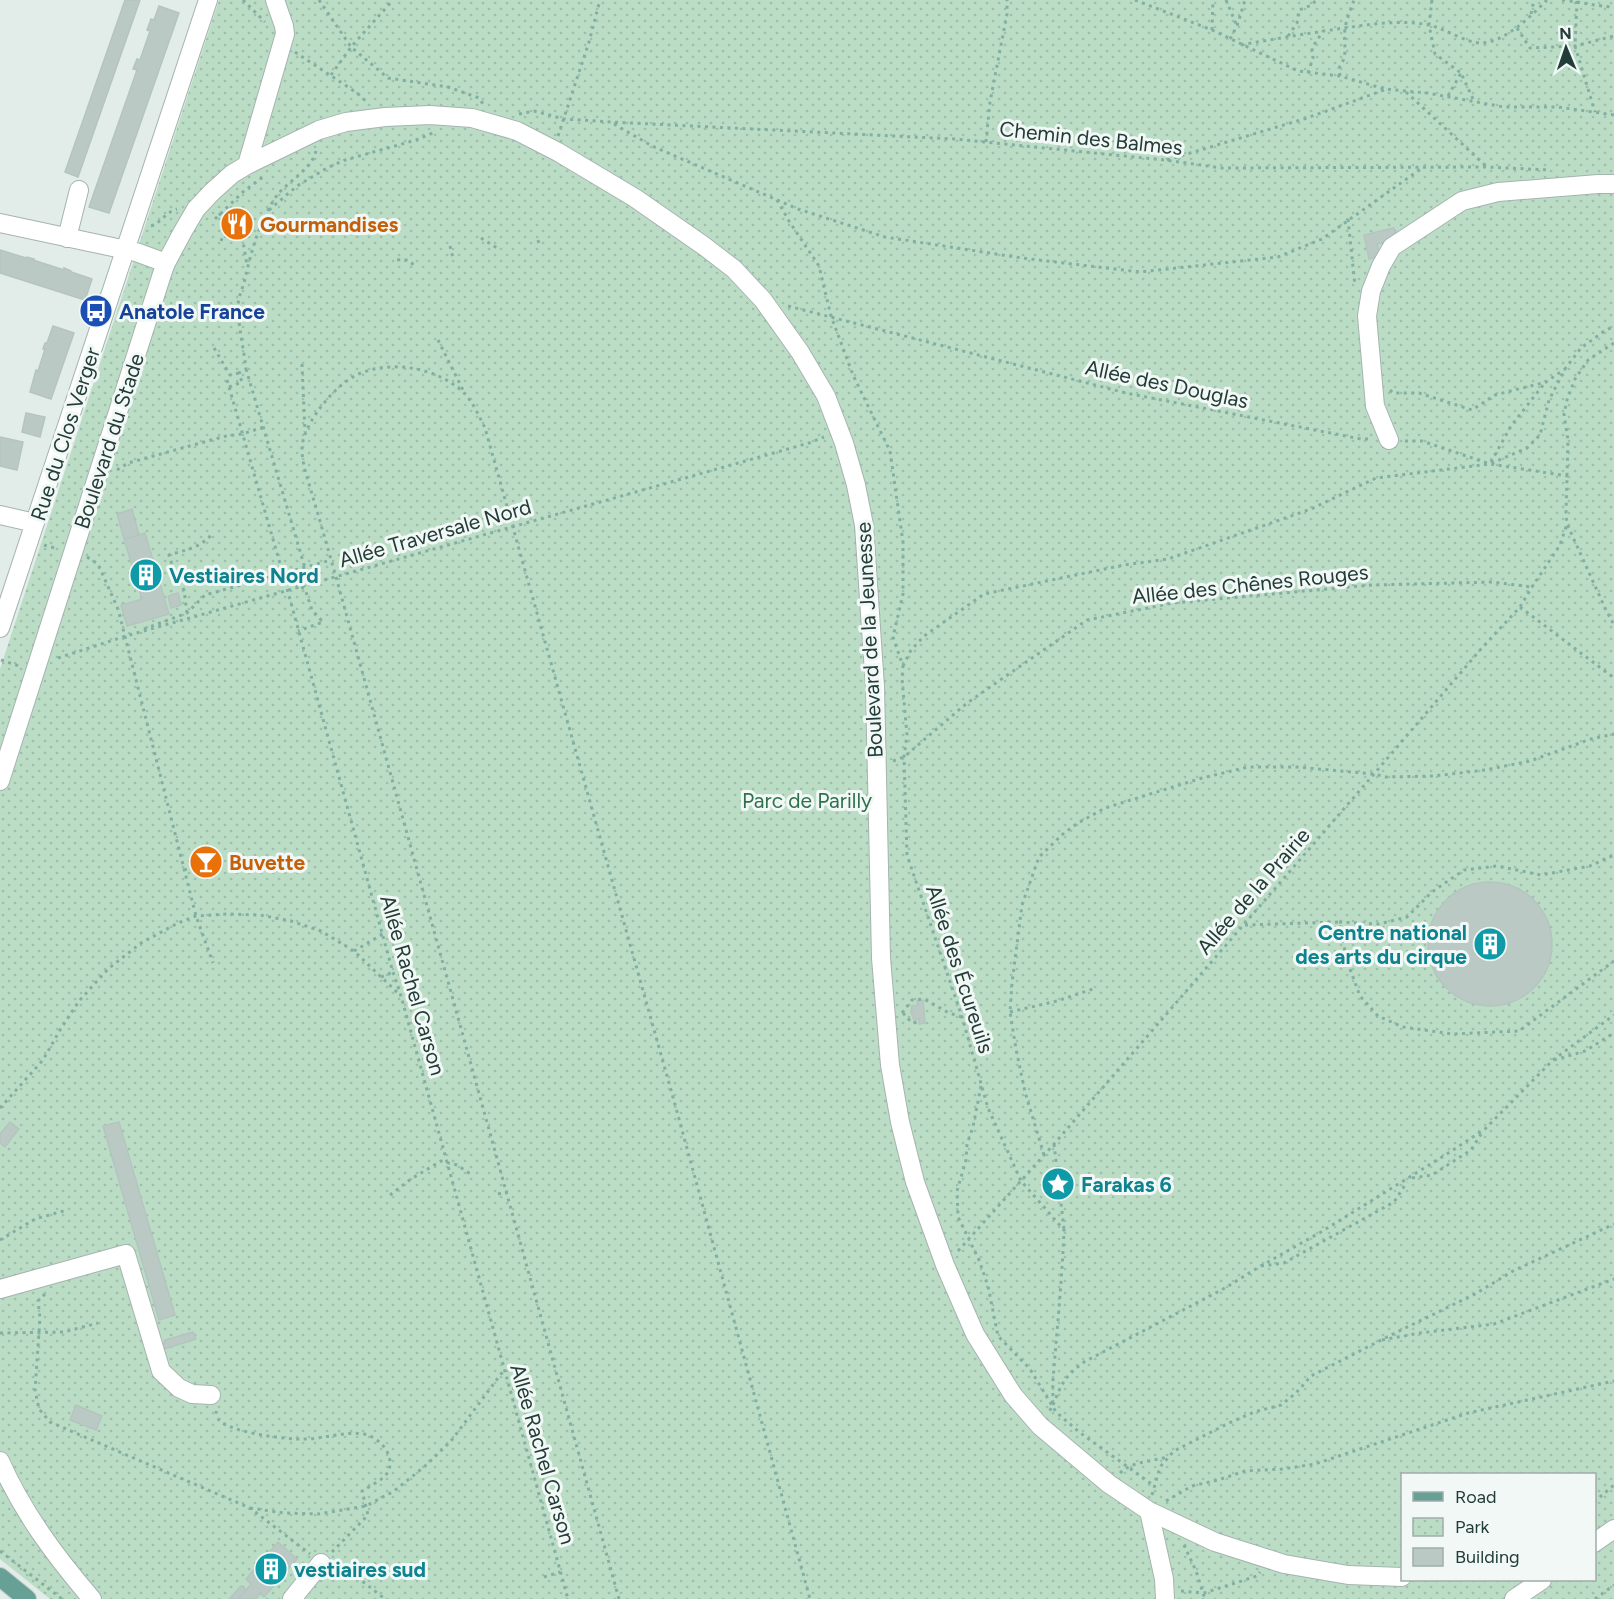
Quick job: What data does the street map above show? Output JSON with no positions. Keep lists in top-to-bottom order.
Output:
{
  "streets": {
    "street": ["Rue du Clos Verger", "Boulevard du Stade", "Boulevard de la Jeunesse"],
    "path": [
      "Chemin des Balmes",
      "Allée des Douglas",
      "Allée Traversale Nord",
      "Allée des Chênes Rouges",
      "Allée de la Prairie",
      "Allée des Écureuils",
      "Allée Rachel Carson"
    ]
  },
  "crossings": [
    ["Chemin des Balmes", "Boulevard de la Jeunesse"],
    ["Allée des Douglas", "Boulevard de la Jeunesse"],
    ["Boulevard du Stade", "Allée Traversale Nord"],
    ["Boulevard du Stade", "Boulevard de la Jeunesse"],
    ["Allée Traversale Nord", "Boulevard de la Jeunesse"],
    ["Allée Traversale Nord", "Allée Rachel Carson"],
    ["Allée des Chênes Rouges", "Boulevard de la Jeunesse"],
    ["Allée des Chênes Rouges", "Allée de la Prairie"],
    ["Allée des Chênes Rouges", "Allée des Écureuils"],
    ["Boulevard de la Jeunesse", "Allée de la Prairie"],
    ["Allée de la Prairie", "Allée des Écureuils"]
  ],
  "parks": ["Parc de Parilly"],
  "places": {
    "restaurant": ["Gourmandises"],
    "bus stop": ["Anatole France"],
    "building": ["Vestiaires Nord", "Centre national des arts du cirque", "vestiaires sud"],
    "bar": ["Buvette"],
    "place": ["Farakas 6"]
  },
  "legend": ["Road", "Park", "Building"],
  "north": "top"
}
